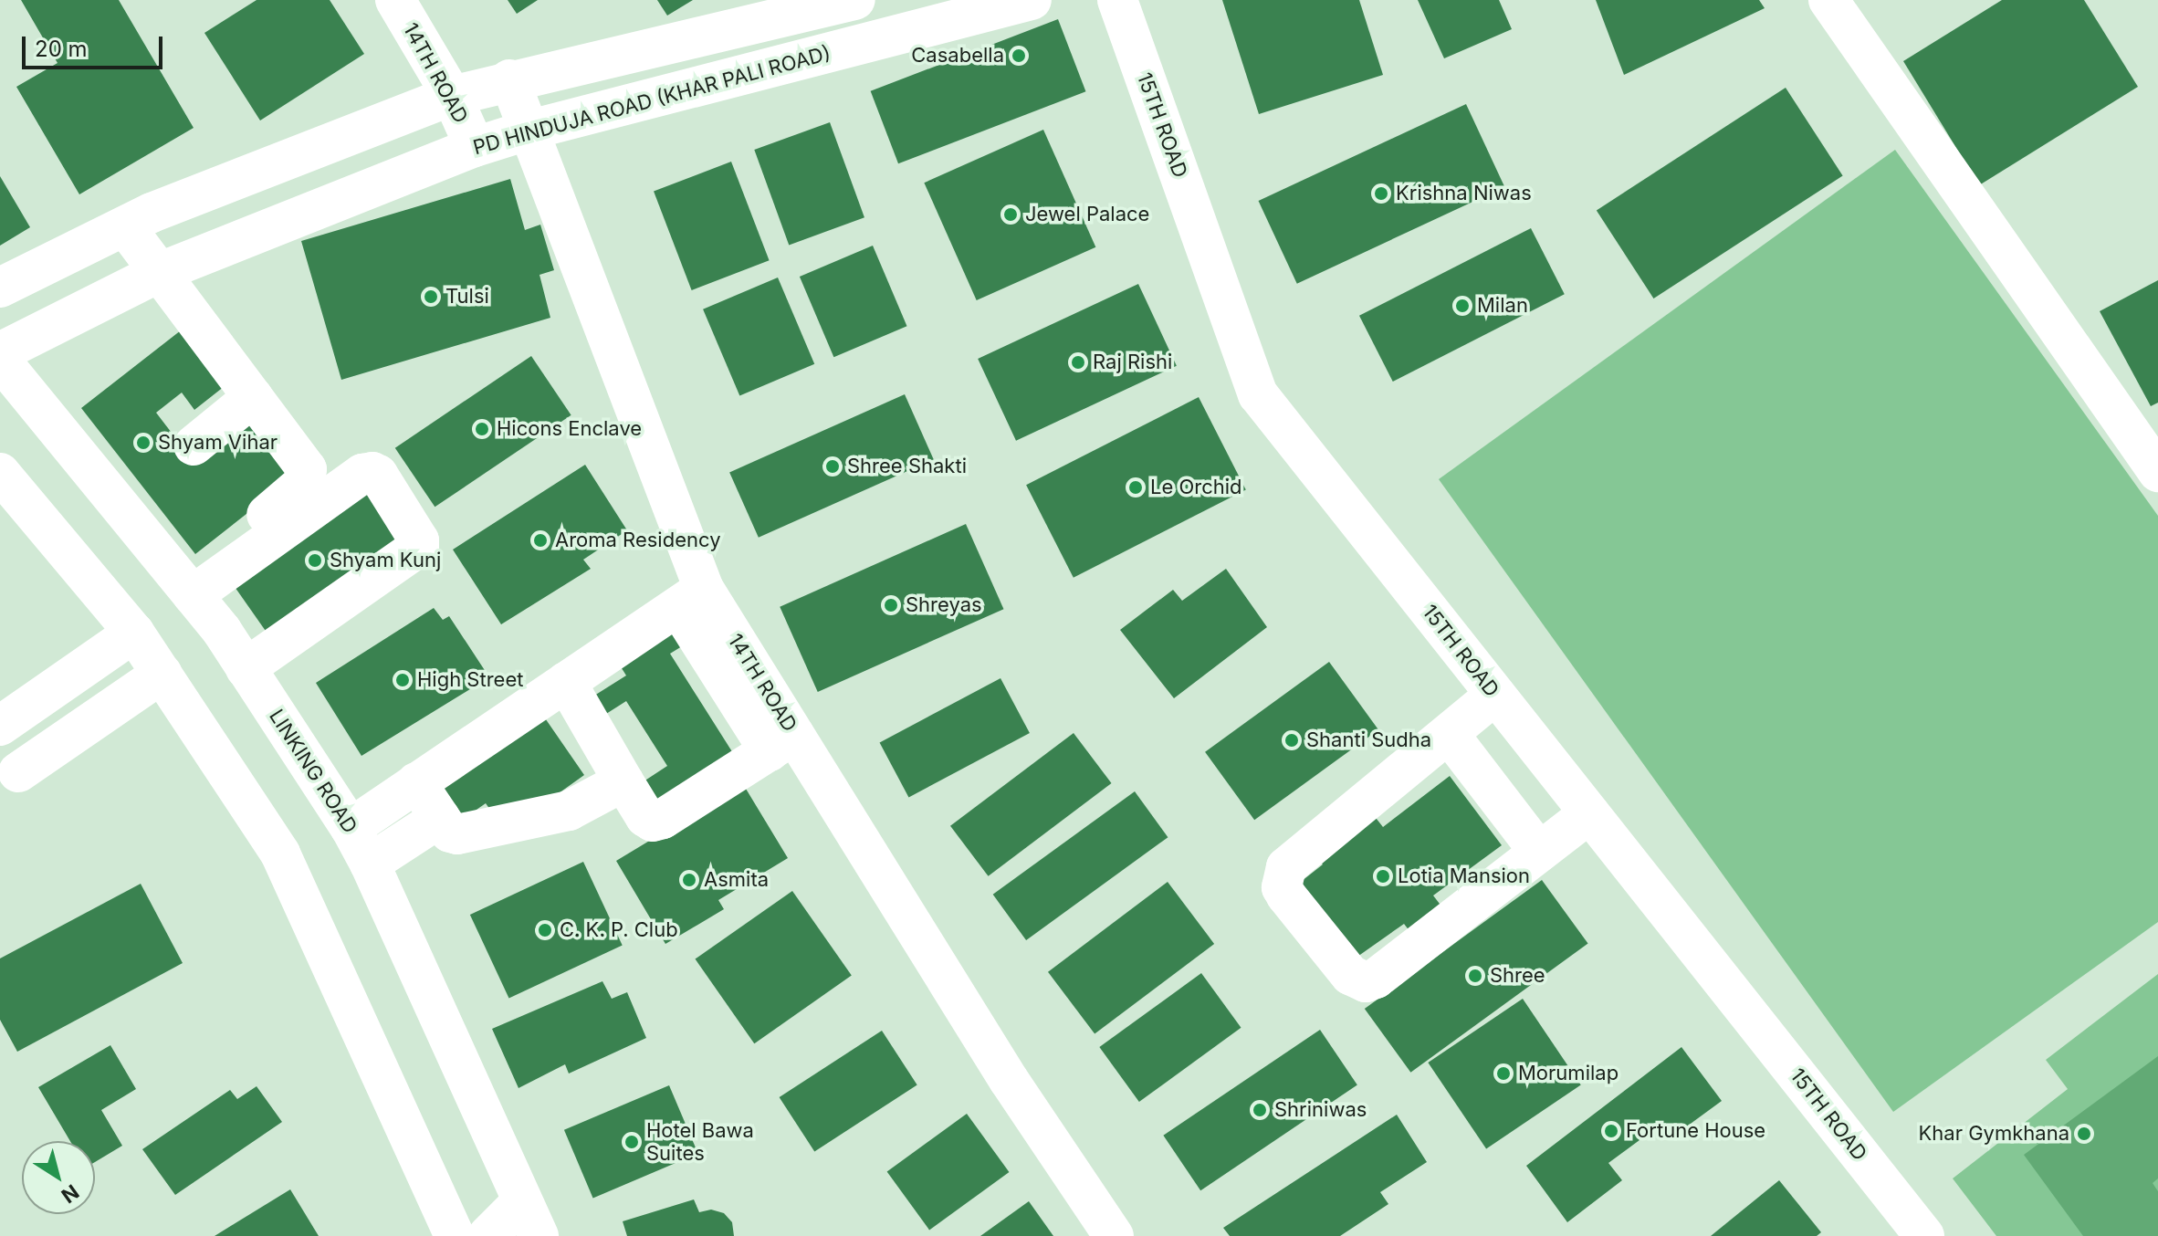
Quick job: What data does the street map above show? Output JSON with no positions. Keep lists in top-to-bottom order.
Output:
{
  "streets": {
    "street": [
      "14TH ROAD",
      "PD HINDUJA ROAD (KHAR PALI ROAD)",
      "15TH ROAD",
      "LINKING ROAD"
    ]
  },
  "crossings": [
    ["14TH ROAD", "PD HINDUJA ROAD (KHAR PALI ROAD)"]
  ],
  "places": [
    "Casabella",
    "Krishna Niwas",
    "Jewel Palace",
    "Tulsi",
    "Milan",
    "Raj Rishi",
    "Hicons Enclave",
    "Shyam Vihar",
    "Shree Shakti",
    "Le Orchid",
    "Aroma Residency",
    "Shyam Kunj",
    "Shreyas",
    "High Street",
    "Shanti Sudha",
    "Lotia Mansion",
    "Asmita",
    "C. K. P. Club",
    "Shree",
    "Morumilap",
    "Shriniwas",
    "Fortune House",
    "Khar Gymkhana",
    "Hotel Bawa Suites"
  ],
  "scale_bar": "20 m",
  "north": "bottom right"
}
